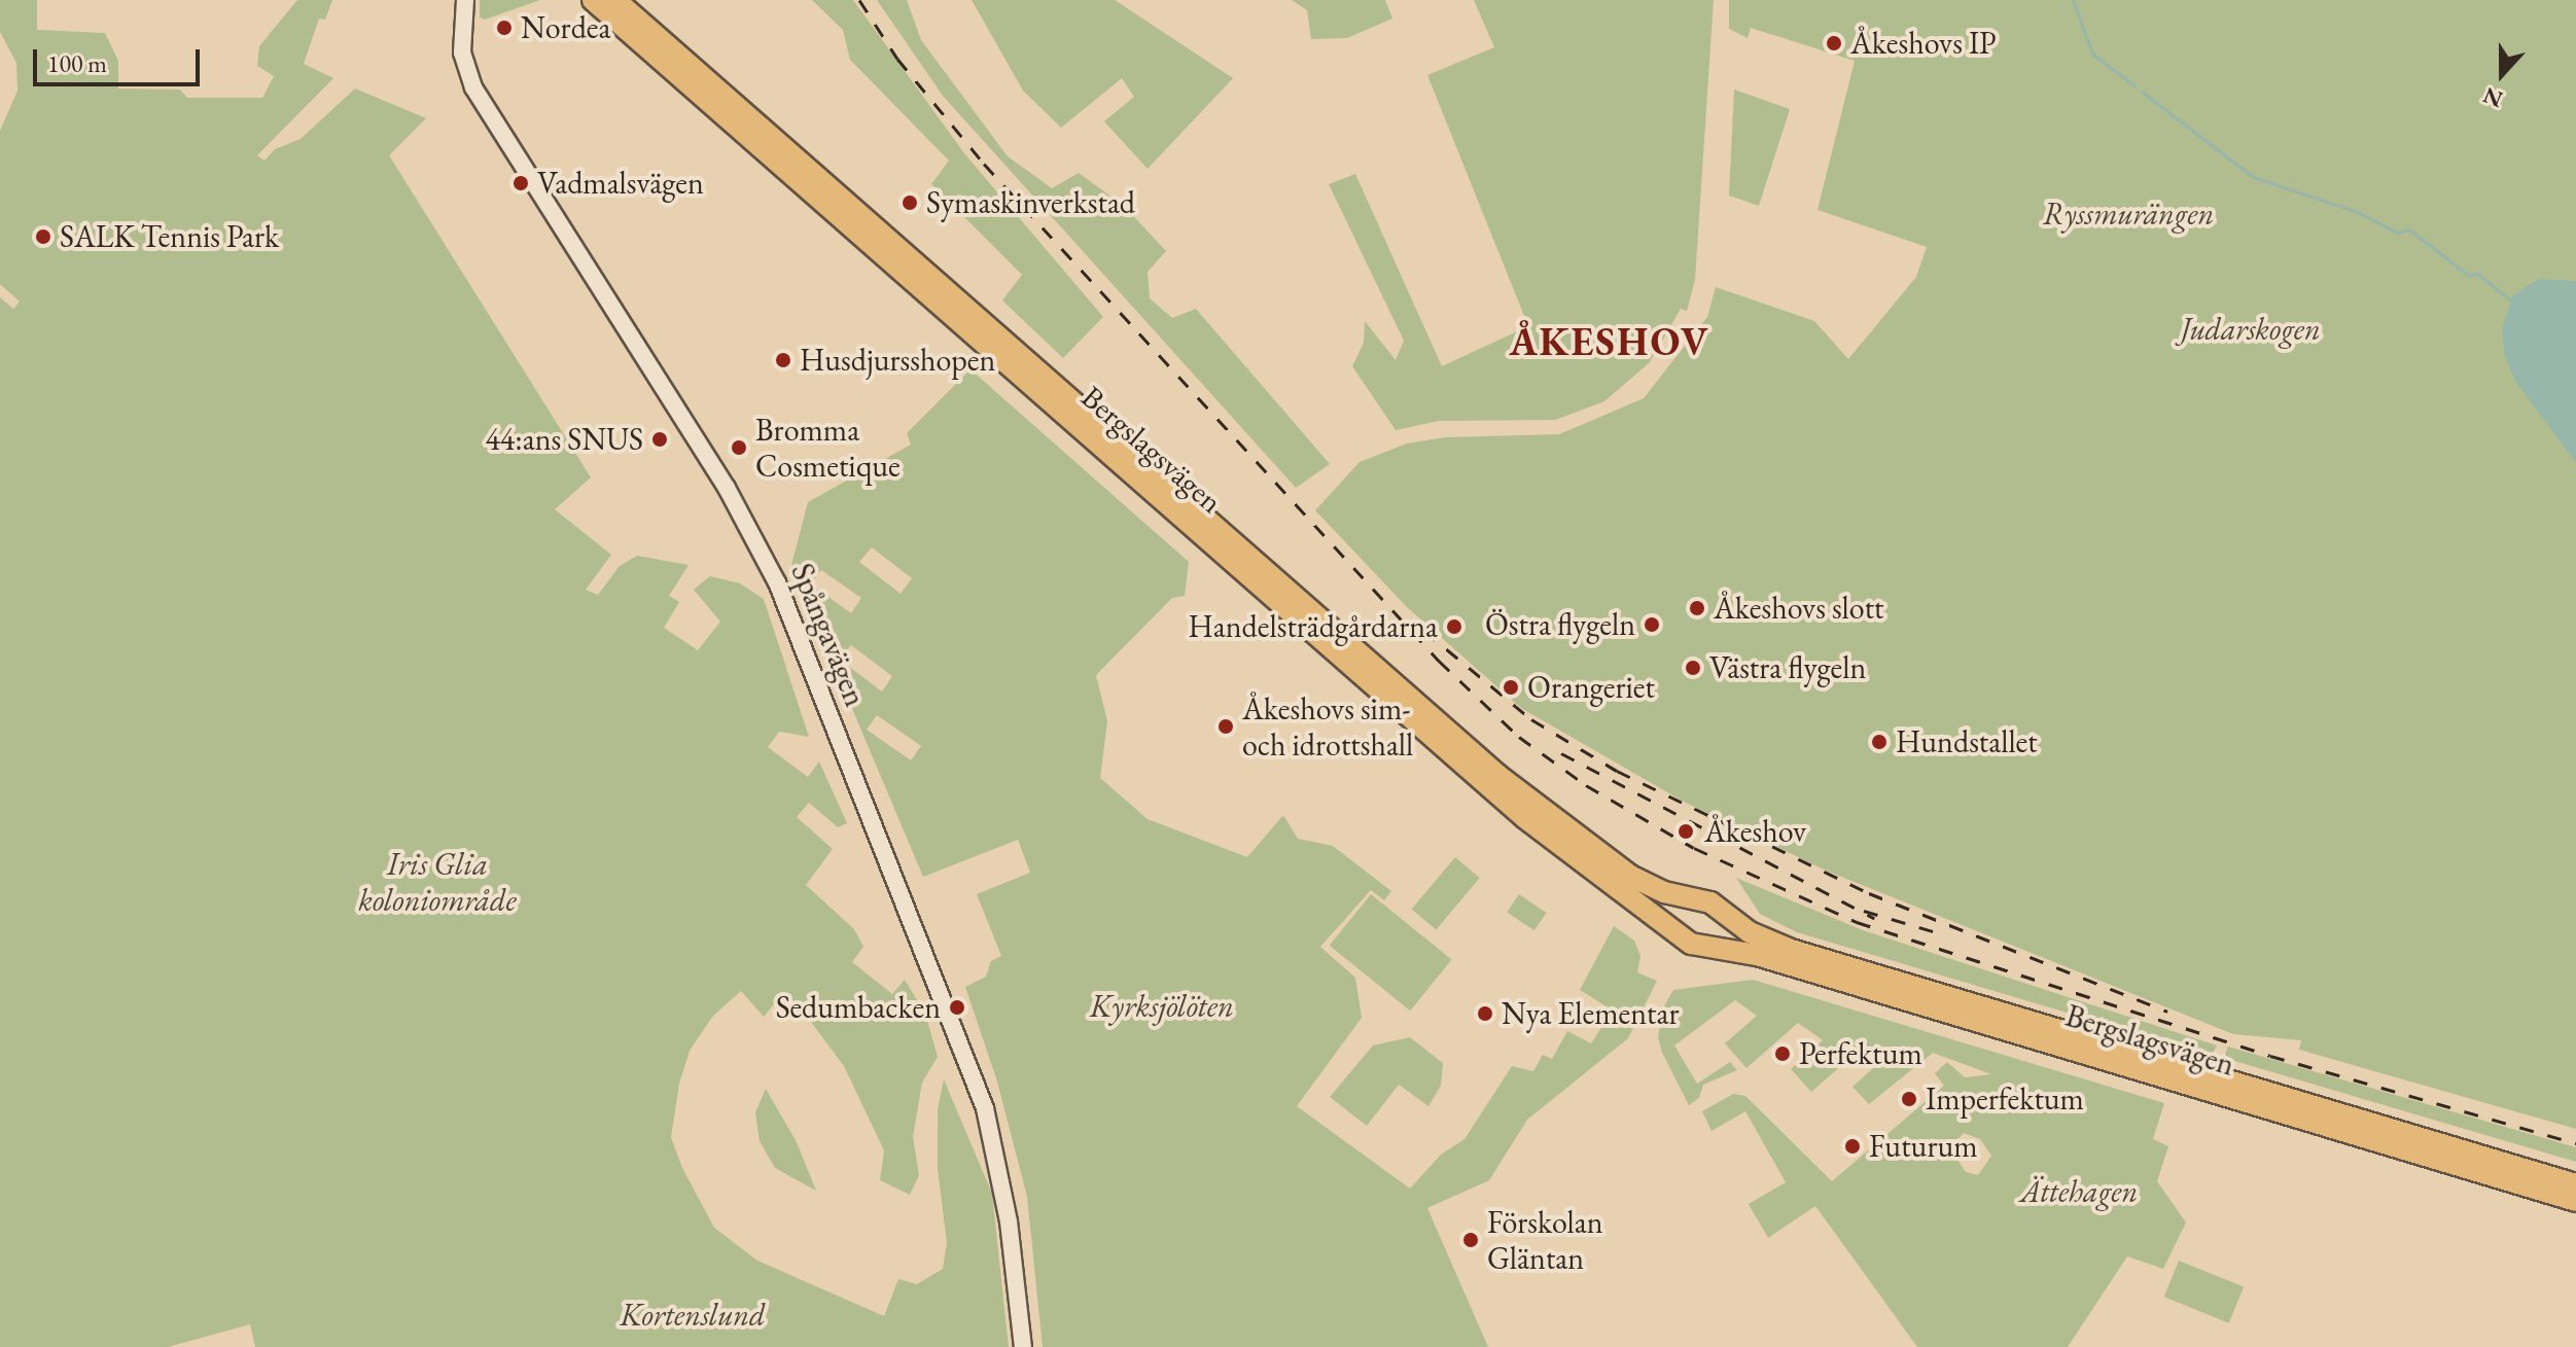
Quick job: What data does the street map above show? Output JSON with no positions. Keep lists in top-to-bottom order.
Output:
{
  "streets": {
    "main road": ["Bergslagsvägen"],
    "street": ["Spångavägen"]
  },
  "districts": ["ÅKESHOV"],
  "parks": [
    "Ryssmurängen",
    "Judarskogen",
    "Iris Glia koloniområde",
    "Kyrksjölöten",
    "Ättehagen",
    "Kortenslund"
  ],
  "places": [
    "Nordea",
    "Åkeshovs IP",
    "Vadmalsvägen",
    "Symaskinverkstad",
    "SALK Tennis Park",
    "Husdjursshopen",
    "44:ans SNUS",
    "Bromma Cosmetique",
    "Åkeshovs slott",
    "Östra flygeln",
    "Handelsträdgårdarna",
    "Västra flygeln",
    "Orangeriet",
    "Åkeshovs sim- och idrottshall",
    "Hundstallet",
    "Åkeshov",
    "Sedumbacken",
    "Nya Elementar",
    "Perfektum",
    "Imperfektum",
    "Futurum",
    "Förskolan Gläntan"
  ],
  "scale_bar": "100 m",
  "north": "bottom"
}
